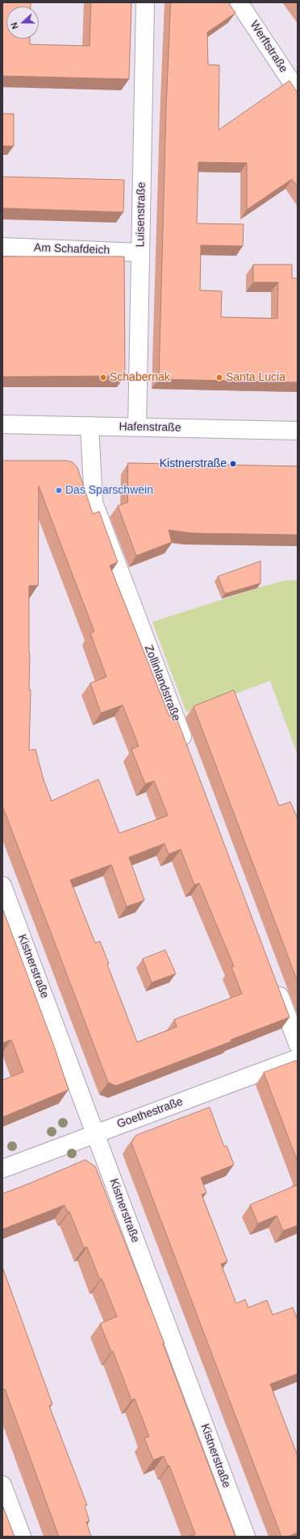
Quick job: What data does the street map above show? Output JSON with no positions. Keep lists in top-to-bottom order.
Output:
{
  "streets": {
    "street": [
      "Werftstraße",
      "Luisenstraße",
      "Am Schafdeich",
      "Hafenstraße",
      "Zollinlandstraße",
      "Kistnerstraße",
      "Goethestraße"
    ]
  },
  "crossings": [
    ["Luisenstraße", "Am Schafdeich"],
    ["Luisenstraße", "Hafenstraße"],
    ["Hafenstraße", "Zollinlandstraße"],
    ["Kistnerstraße", "Goethestraße"]
  ],
  "places": [
    "Schabernak",
    "Santa Lucia",
    "Kistnerstraße",
    "Das Sparschwein"
  ],
  "north": "left"
}
